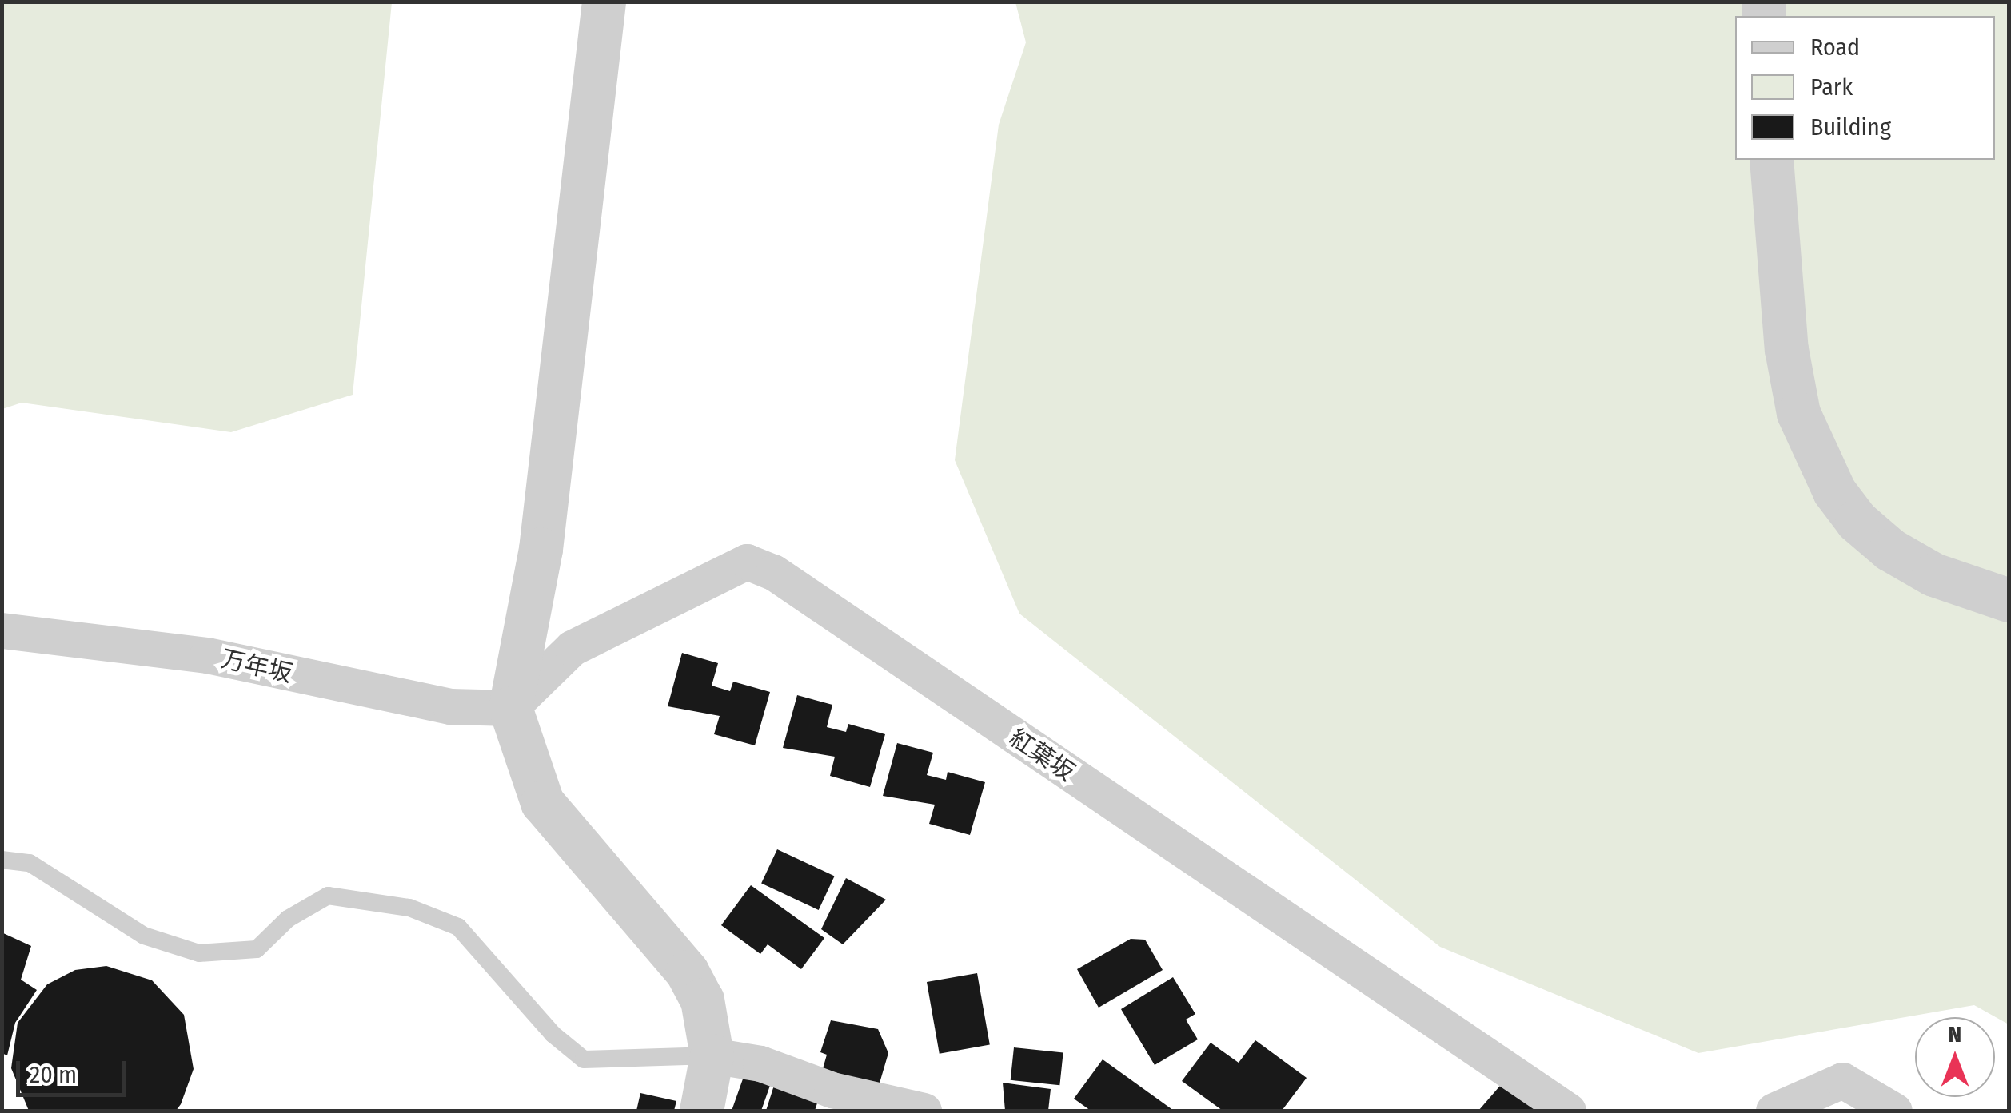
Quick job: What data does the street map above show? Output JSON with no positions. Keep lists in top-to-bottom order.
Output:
{
  "streets": {
    "street": ["万年坂", "紅葉坂"]
  },
  "crossings": [
    ["万年坂", "紅葉坂"]
  ],
  "legend": ["Road", "Park", "Building"],
  "scale_bar": "20 m",
  "north": "top"
}
